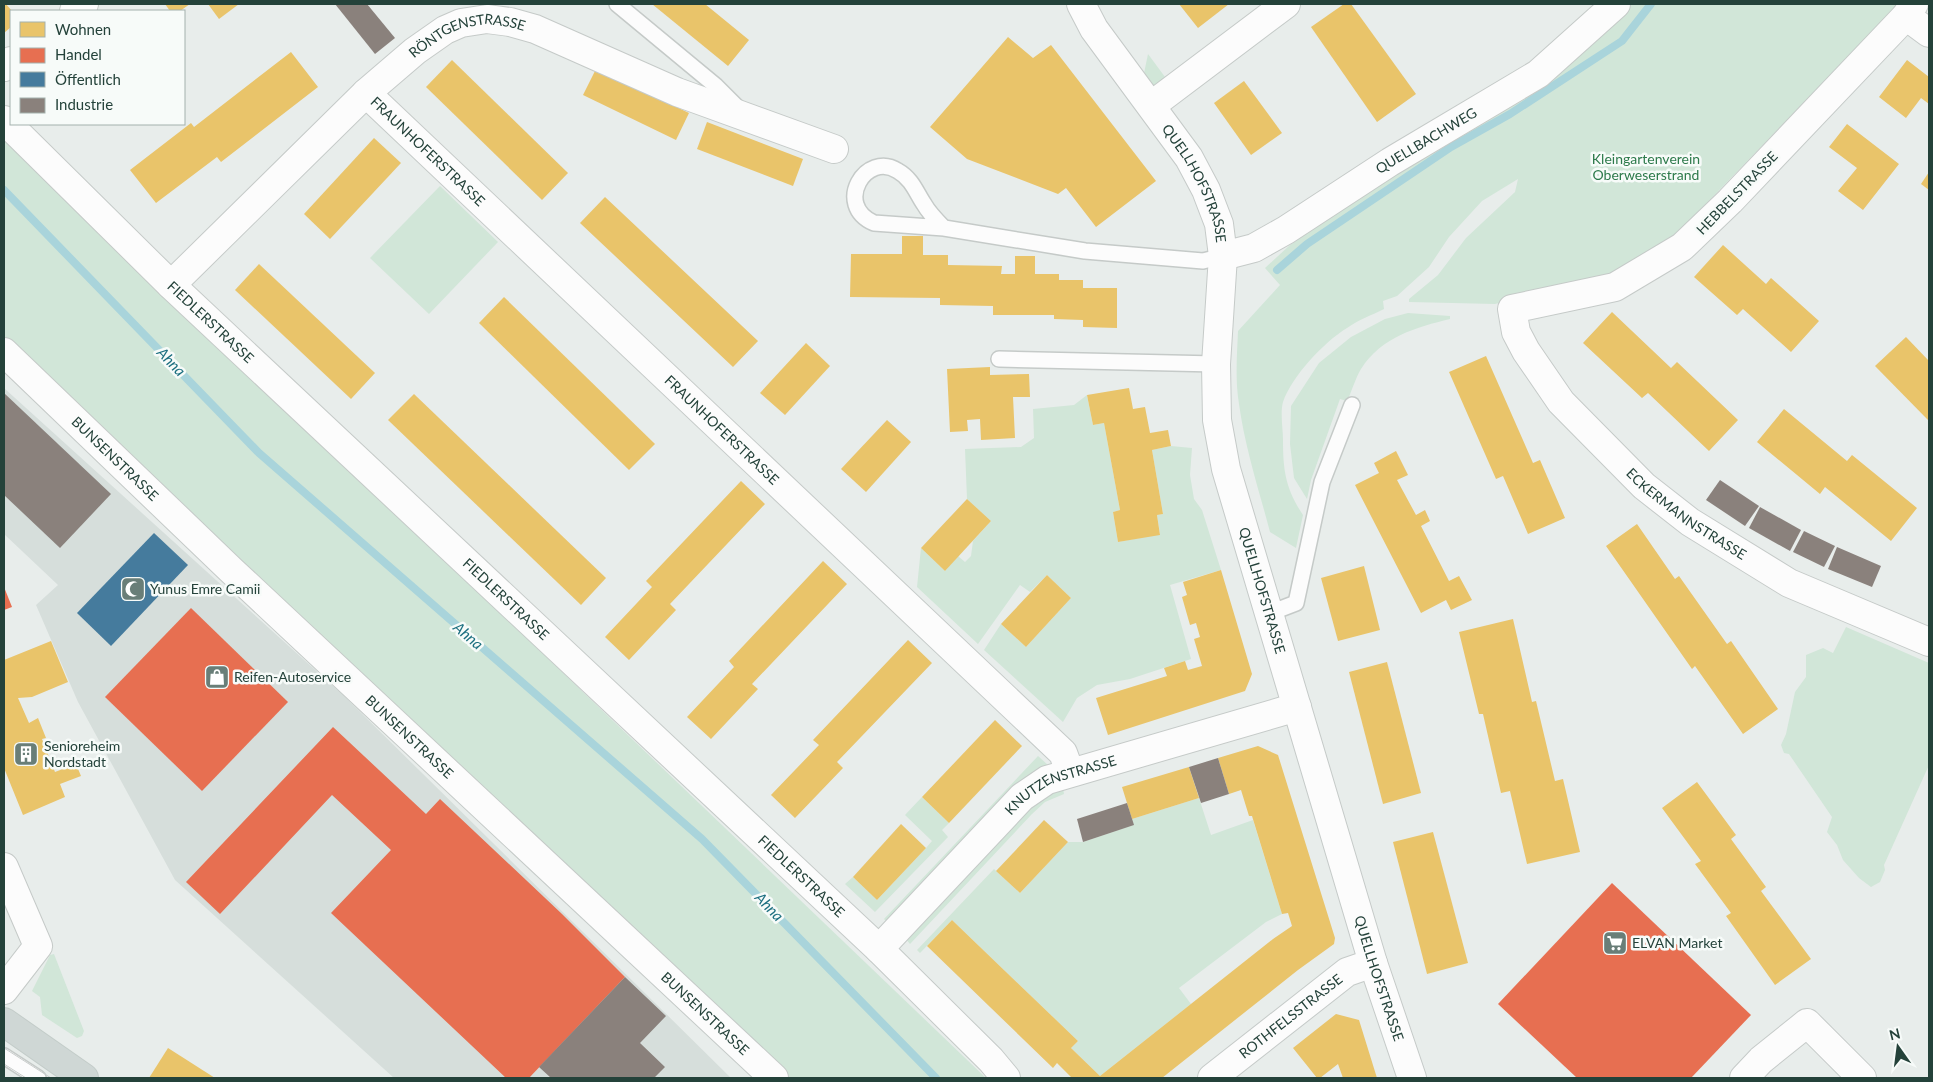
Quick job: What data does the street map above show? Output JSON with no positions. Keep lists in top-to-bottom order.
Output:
{
  "streets": {
    "street": [
      "RÖNTGENSTRASSE",
      "QUELLBACHWEG",
      "FRAUNHOFERSTRASSE",
      "QUELLHOFSTRASSE",
      "HEBBELSTRASSE",
      "FIEDLERSTRASSE",
      "BUNSENSTRASSE",
      "ECKERMANNSTRASSE",
      "KNUTZENSTRASSE",
      "ROTHFELSSTRASSE"
    ]
  },
  "crossings": [
    ["RÖNTGENSTRASSE", "FRAUNHOFERSTRASSE"],
    ["RÖNTGENSTRASSE", "FIEDLERSTRASSE"],
    ["QUELLBACHWEG", "QUELLHOFSTRASSE"],
    ["FRAUNHOFERSTRASSE", "KNUTZENSTRASSE"],
    ["QUELLHOFSTRASSE", "KNUTZENSTRASSE"],
    ["QUELLHOFSTRASSE", "ROTHFELSSTRASSE"],
    ["HEBBELSTRASSE", "ECKERMANNSTRASSE"],
    ["FIEDLERSTRASSE", "KNUTZENSTRASSE"]
  ],
  "water": ["Ahna"],
  "parks": ["Kleingartenverein Oberweserstrand"],
  "places": {
    "mosque": ["Yunus Emre Camii"],
    "shop": ["Reifen-Autoservice"],
    "building": ["Senioreheim Nordstadt"],
    "supermarket": ["ELVAN Market"]
  },
  "legend": [
    "Wohnen",
    "Handel",
    "Öffentlich",
    "Industrie"
  ],
  "north": "top"
}
